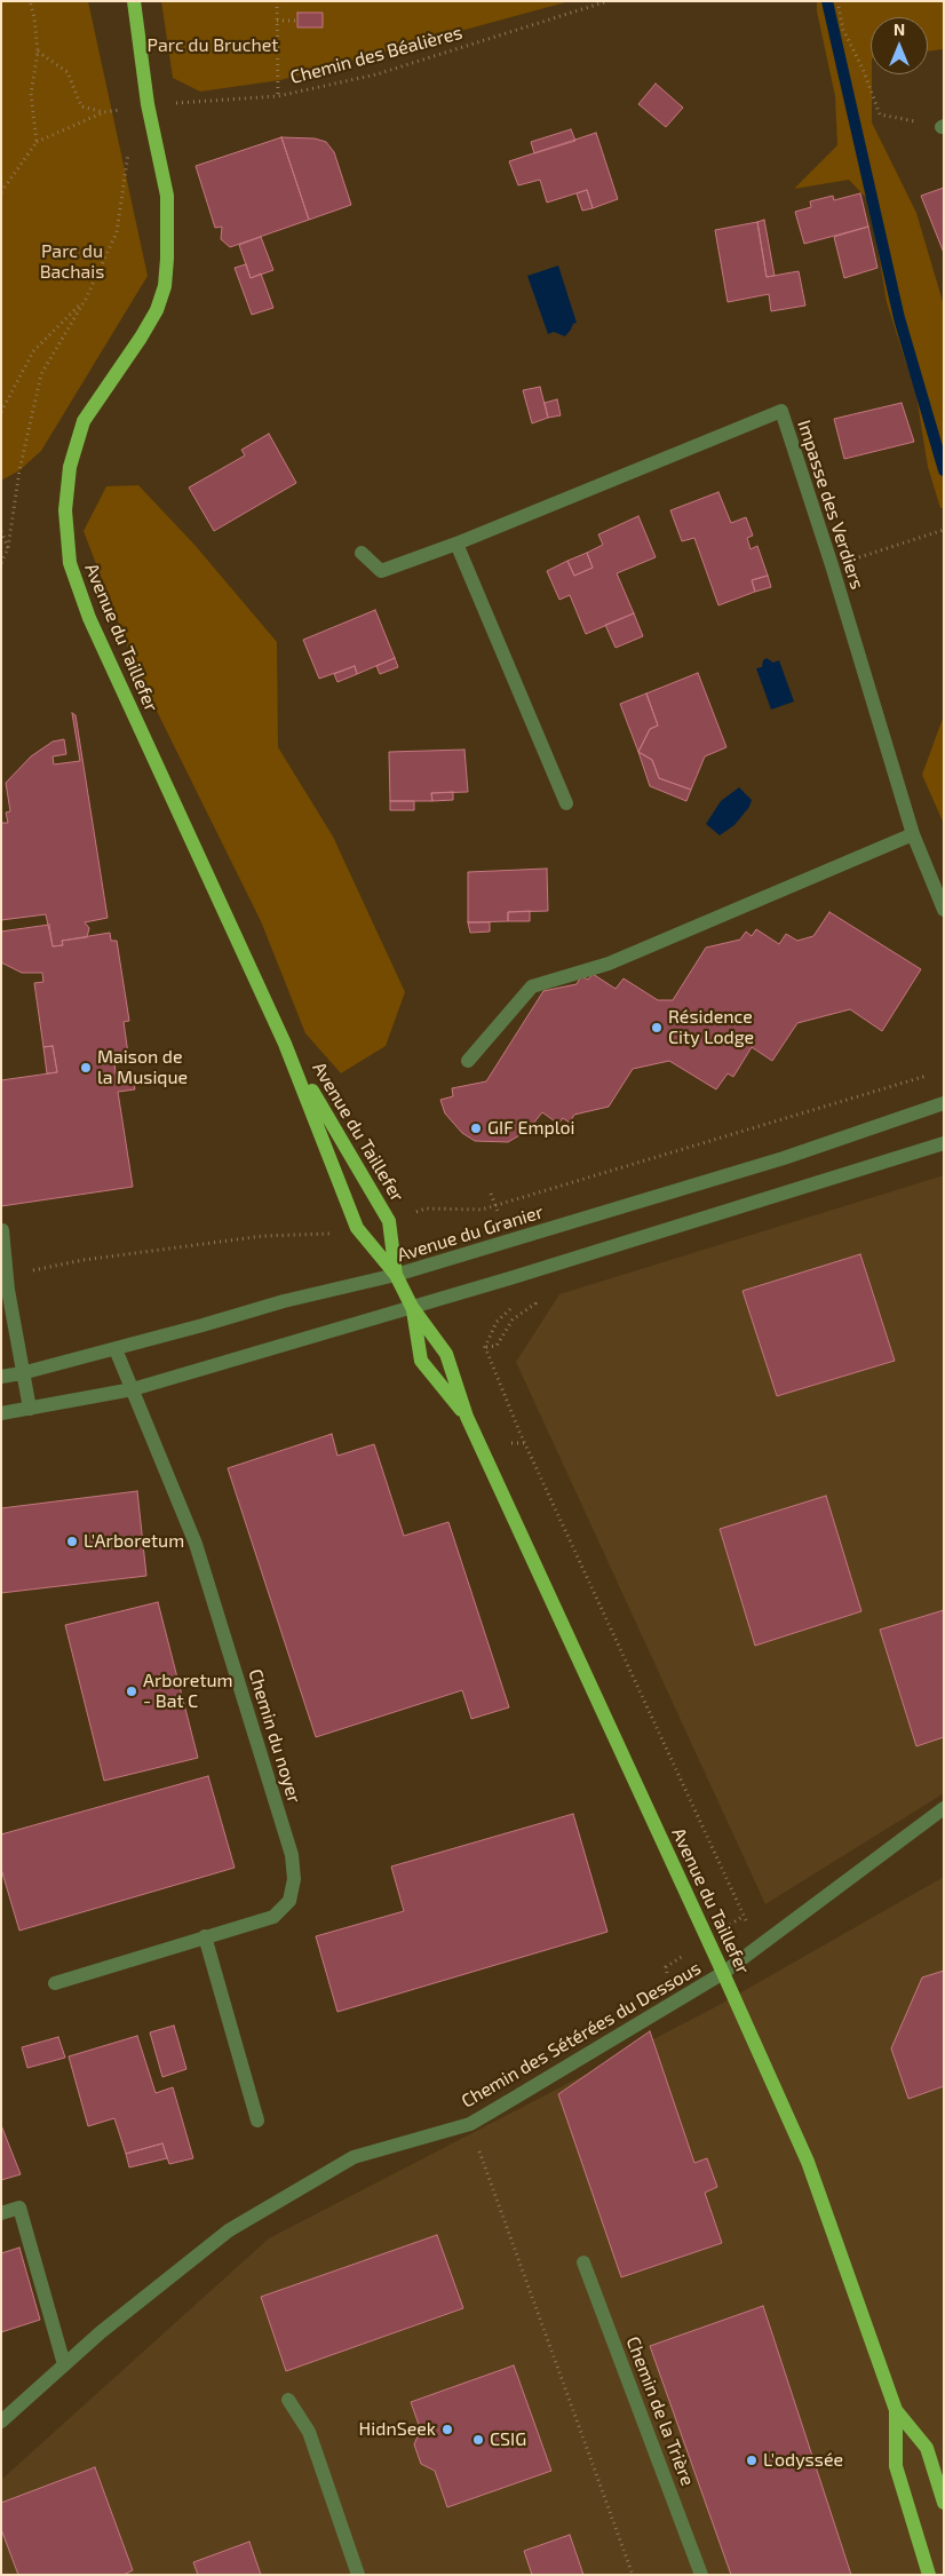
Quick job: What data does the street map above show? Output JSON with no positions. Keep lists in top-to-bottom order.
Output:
{
  "streets": {
    "main road": ["Avenue du Taillefer"],
    "street": [
      "Impasse des Verdiers",
      "Avenue du Granier",
      "Chemin du noyer",
      "Chemin des Sétérées du Dessous",
      "Chemin de la Trière"
    ],
    "path": ["Chemin des Béalières"]
  },
  "crossings": [
    ["Chemin des Béalières", "Avenue du Taillefer"],
    ["Avenue du Taillefer", "Avenue du Granier"],
    ["Avenue du Taillefer", "Chemin des Sétérées du Dessous"],
    ["Avenue du Granier", "Chemin du noyer"]
  ],
  "parks": ["Parc du Bruchet", "Parc du Bachais"],
  "places": [
    "Résidence City Lodge",
    "Maison de la Musique",
    "GIF Emploi",
    "L'Arboretum",
    "Arboretum - Bat C",
    "HidnSeek",
    "CSIG",
    "L'odyssée"
  ],
  "north": "top"
}
